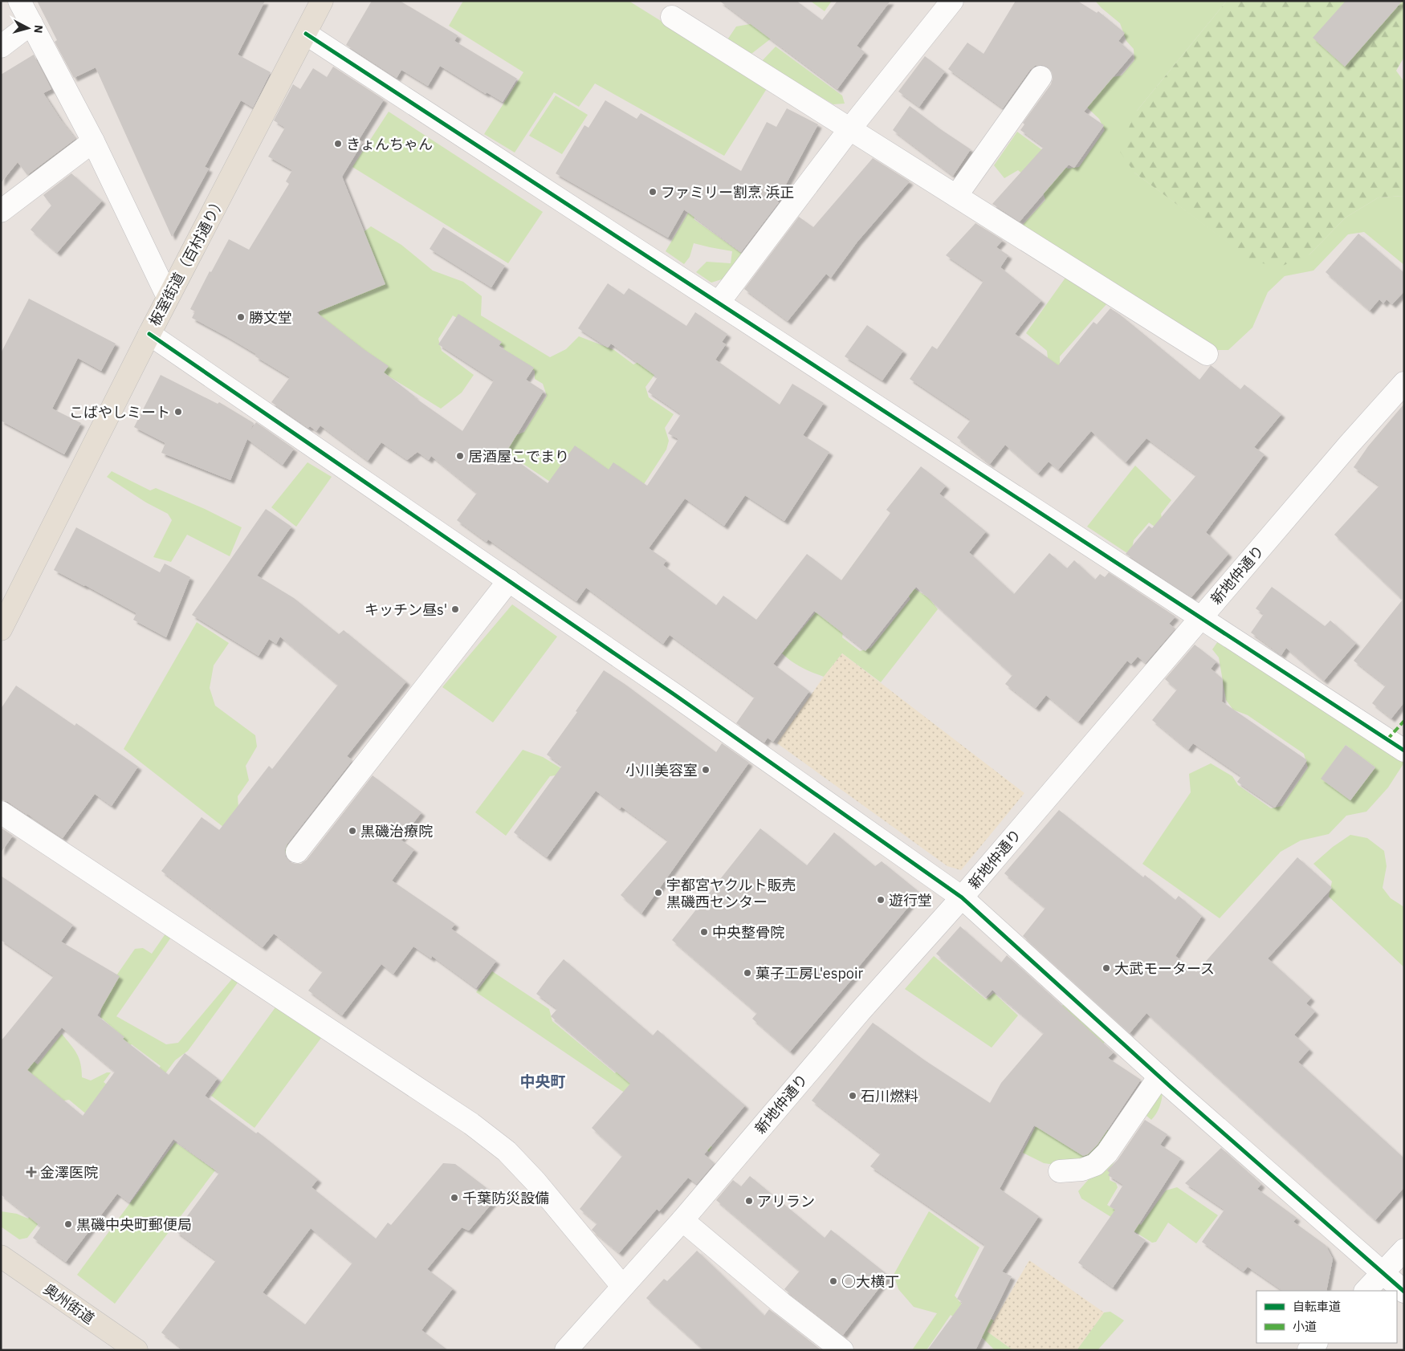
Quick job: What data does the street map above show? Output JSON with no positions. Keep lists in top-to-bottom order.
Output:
{
  "streets": {
    "main road": ["板室街道（百村通り）", "奥州街道"],
    "street": ["新地仲通り"]
  },
  "districts": ["中央町"],
  "places": {
    "other": [
      "きょんちゃん",
      "ファミリー割烹 浜正",
      "勝文堂",
      "こばやしミート",
      "居酒屋こでまり",
      "キッチン昼s'",
      "小川美容室",
      "黒磯治療院",
      "宇都宮ヤクルト販売 黒磯西センター",
      "遊行堂",
      "中央整骨院",
      "大武モータース",
      "菓子工房L'espoir",
      "石川燃料",
      "千葉防災設備",
      "アリラン",
      "黒磯中央町郵便局",
      "○大横丁"
    ],
    "health": ["金澤医院"]
  },
  "legend": ["自転車道", "小道"],
  "north": "right"
}
